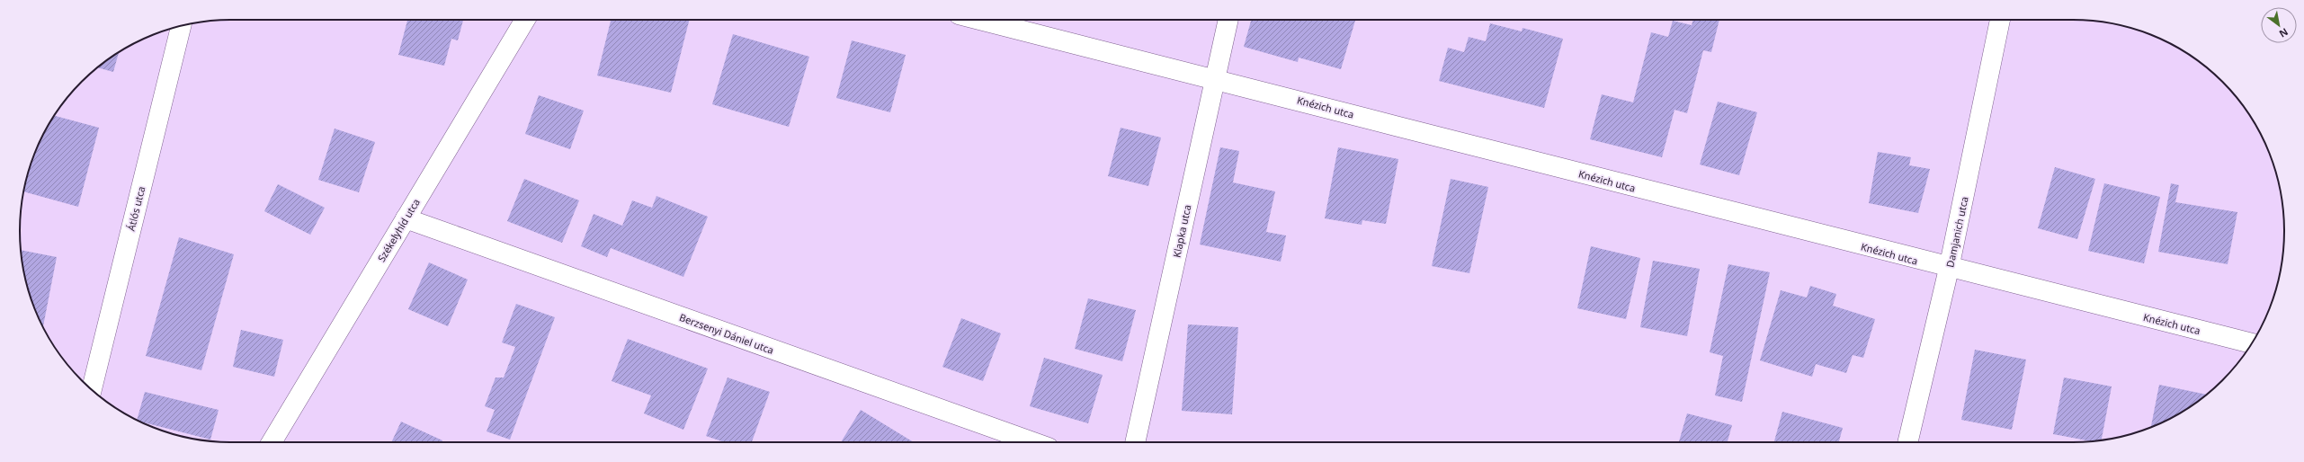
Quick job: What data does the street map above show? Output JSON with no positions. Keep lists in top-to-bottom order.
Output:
{
  "streets": {
    "street": [
      "Knézich utca",
      "Átlós utca",
      "Székelyhíd utca",
      "Klapka utca",
      "Damjanich utca",
      "Berzsenyi Dániel utca"
    ]
  },
  "crossings": [
    ["Knézich utca", "Klapka utca"],
    ["Knézich utca", "Damjanich utca"],
    ["Székelyhíd utca", "Berzsenyi Dániel utca"]
  ],
  "north": "bottom right"
}
